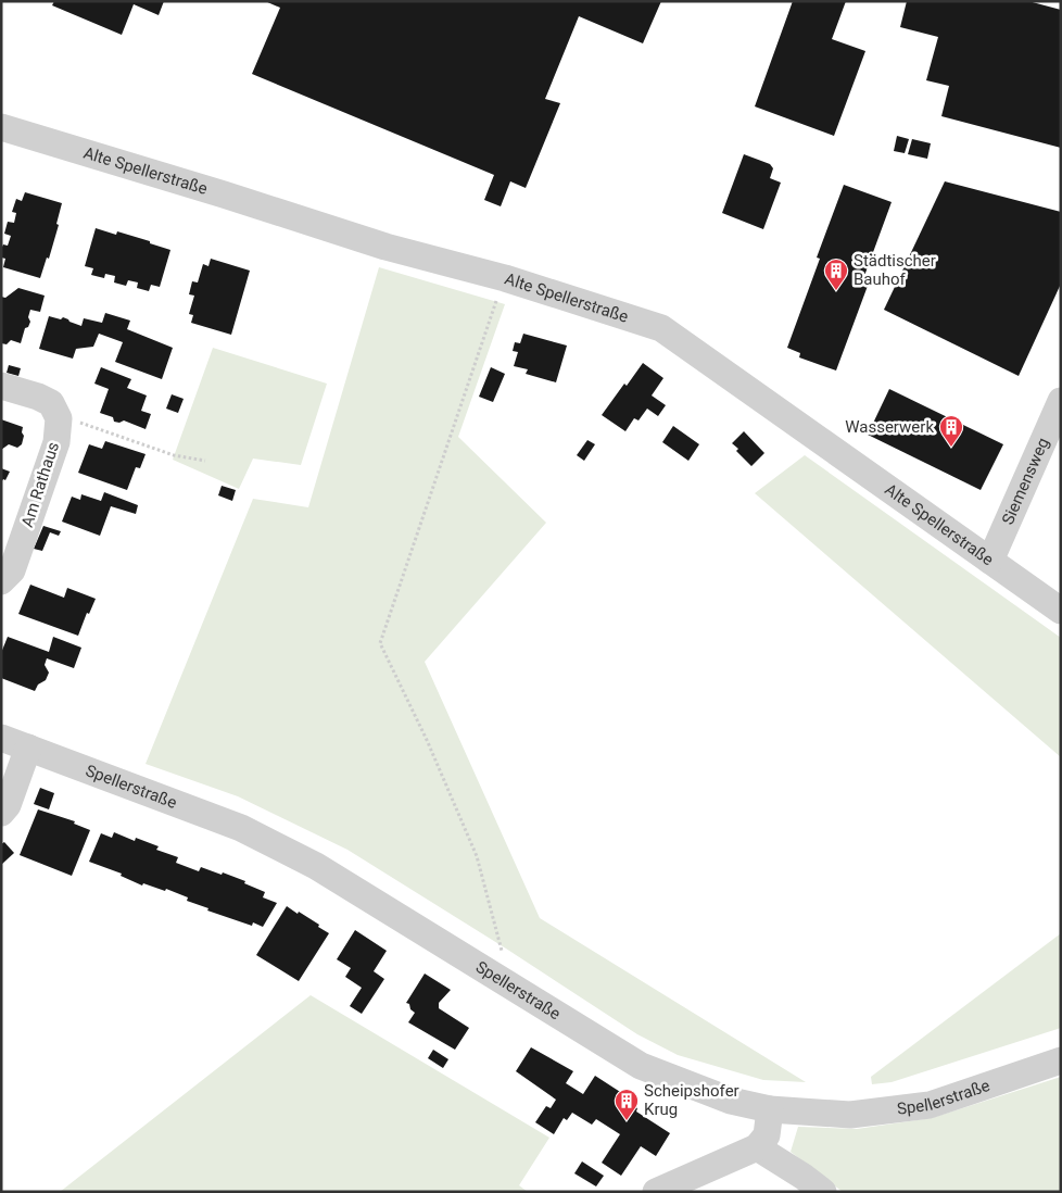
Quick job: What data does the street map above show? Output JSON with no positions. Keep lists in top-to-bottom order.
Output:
{
  "streets": {
    "street": [
      "Alte Spellerstraße",
      "Siemensweg",
      "Am Rathaus",
      "Spellerstraße"
    ]
  },
  "crossings": [
    ["Alte Spellerstraße", "Siemensweg"]
  ],
  "places": {
    "building": ["Städtischer Bauhof", "Wasserwerk", "Scheipshofer Krug"]
  }
}
